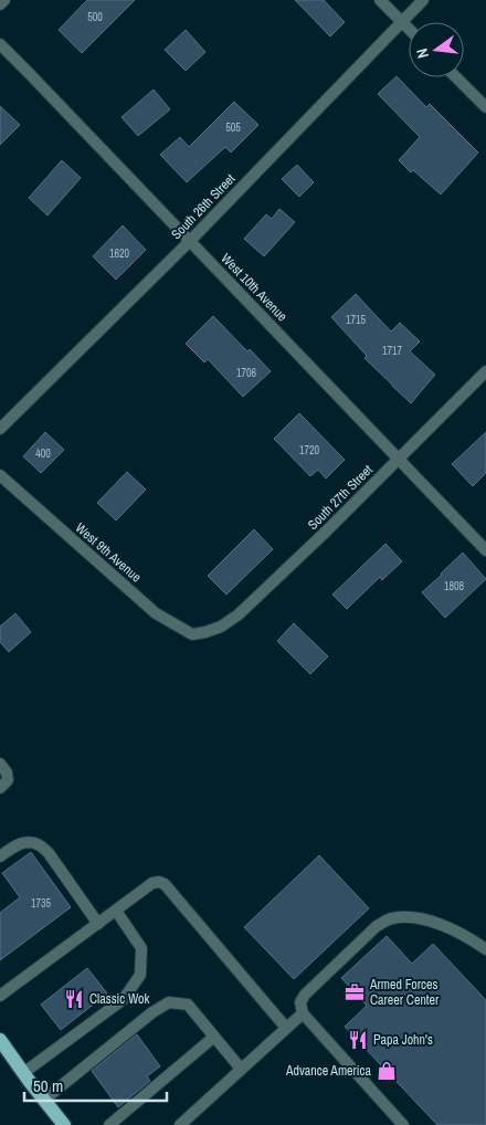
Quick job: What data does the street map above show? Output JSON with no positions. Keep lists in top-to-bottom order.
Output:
{
  "streets": {
    "street": [
      "South 26th Street",
      "West 10th Avenue",
      "South 27th Street",
      "West 9th Avenue"
    ]
  },
  "crossings": [
    ["South 26th Street", "West 10th Avenue"],
    ["West 10th Avenue", "South 27th Street"],
    ["South 27th Street", "West 9th Avenue"]
  ],
  "places": {
    "office": ["Armed Forces Career Center"],
    "restaurant": ["Classic Wok", "Papa John's"],
    "shop": ["Advance America"]
  },
  "house_numbers": [
    "500",
    "505",
    "1620",
    "1715",
    "1717",
    "1706",
    "1720",
    "400",
    "1808",
    "1735"
  ],
  "scale_bar": "50 m",
  "north": "left"
}
